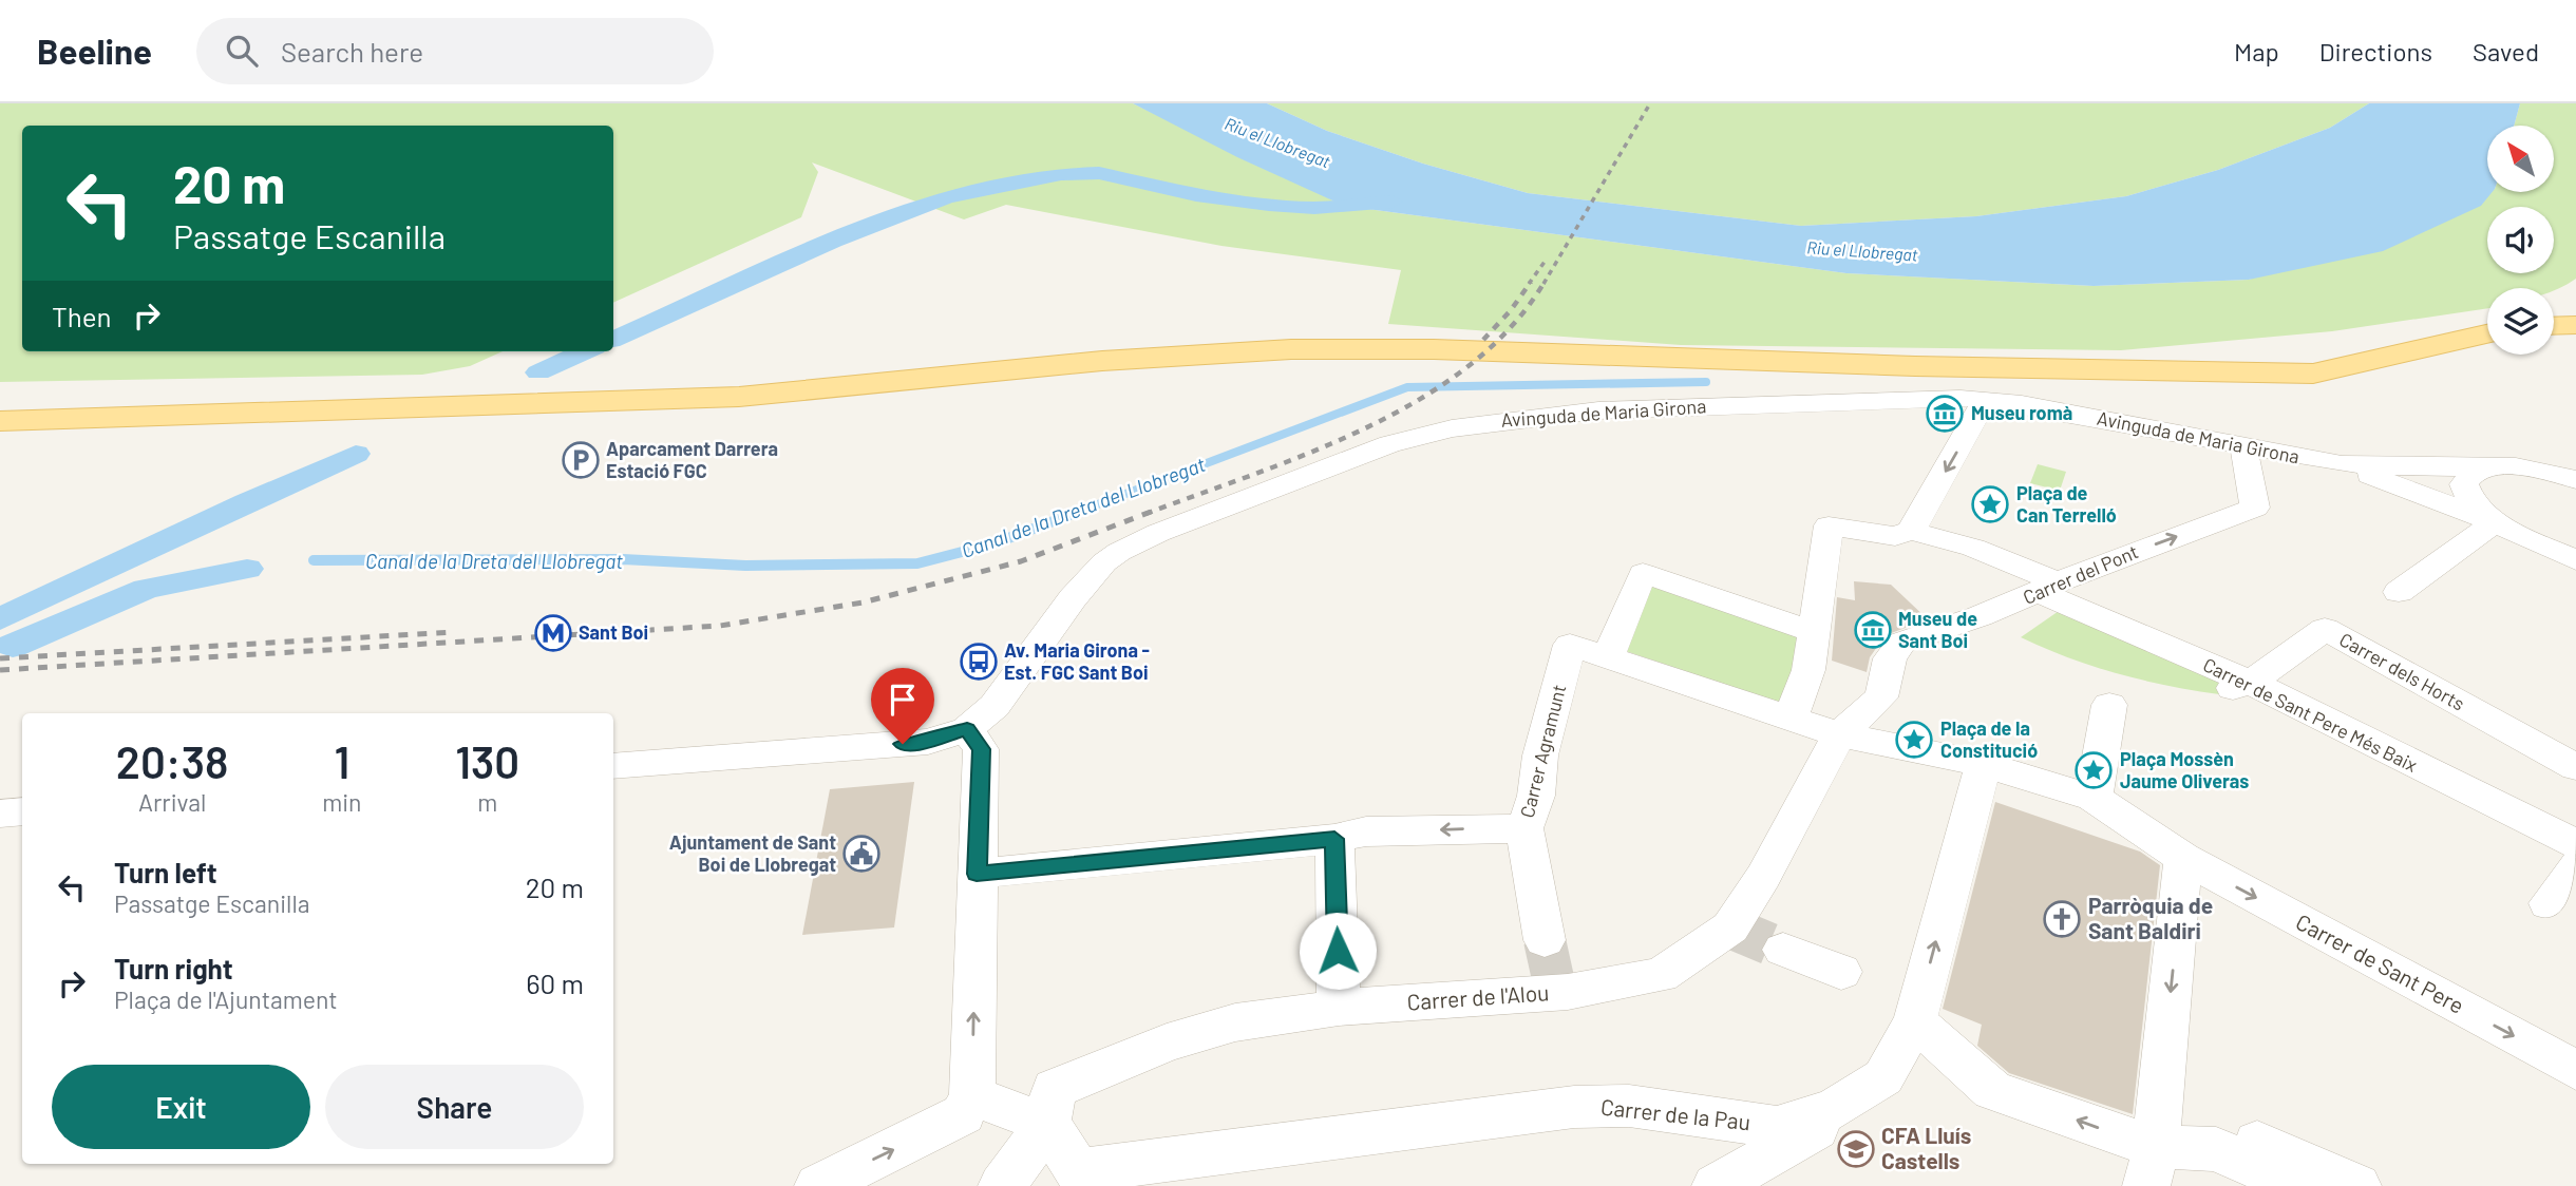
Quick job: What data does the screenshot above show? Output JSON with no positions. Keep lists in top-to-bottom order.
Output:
{
  "streets": {
    "street": [
      "Avinguda de Maria Girona",
      "Carrer del Pont",
      "Carrer dels Horts",
      "Carrer de Sant Pere Més Baix",
      "Carrer Agramunt",
      "Carrer de Sant Pere",
      "Carrer de l'Alou",
      "Carrer de la Pau"
    ]
  },
  "crossings": [
    ["Avinguda de Maria Girona", "Carrer del Pont"],
    ["Carrer del Pont", "Carrer de Sant Pere Més Baix"],
    ["Carrer del Pont", "Carrer de l'Alou"],
    ["Carrer dels Horts", "Carrer de Sant Pere Més Baix"]
  ],
  "water": ["Riu el Llobregat", "Canal de la Dreta del Llobregat"],
  "places": {
    "museum": ["Museu romà", "Museu de Sant Boi"],
    "parking": ["Aparcament Darrera Estació FGC"],
    "place": ["Plaça de Can Terrelló", "Plaça de la Constitució", "Plaça Mossèn Jaume Oliveras"],
    "metro station": ["Sant Boi"],
    "bus stop": ["Av. Maria Girona - Est. FGC Sant Boi"],
    "public building": ["Ajuntament de Sant Boi de Llobregat"],
    "church": ["Parròquia de Sant Baldiri"],
    "school or university": ["CFA Lluís Castells"]
  },
  "north": "top left",
  "page": {
    "header": "Beeline",
    "search": "Search here",
    "nav": ["Map", "Directions", "Saved"],
    "turn": ["20 m", "Passatge Escanilla"],
    "then": "Then",
    "eta": [
      "20:38",
      "Arrival",
      "1",
      "min",
      "130",
      "m"
    ],
    "list": [
      {
        "name": "Turn left",
        "note": "Passatge Escanilla",
        "value": "20 m"
      },
      {
        "name": "Turn right",
        "note": "Plaça de l'Ajuntament",
        "value": "60 m"
      }
    ],
    "buttons": ["Exit", "Share"]
  }
}
